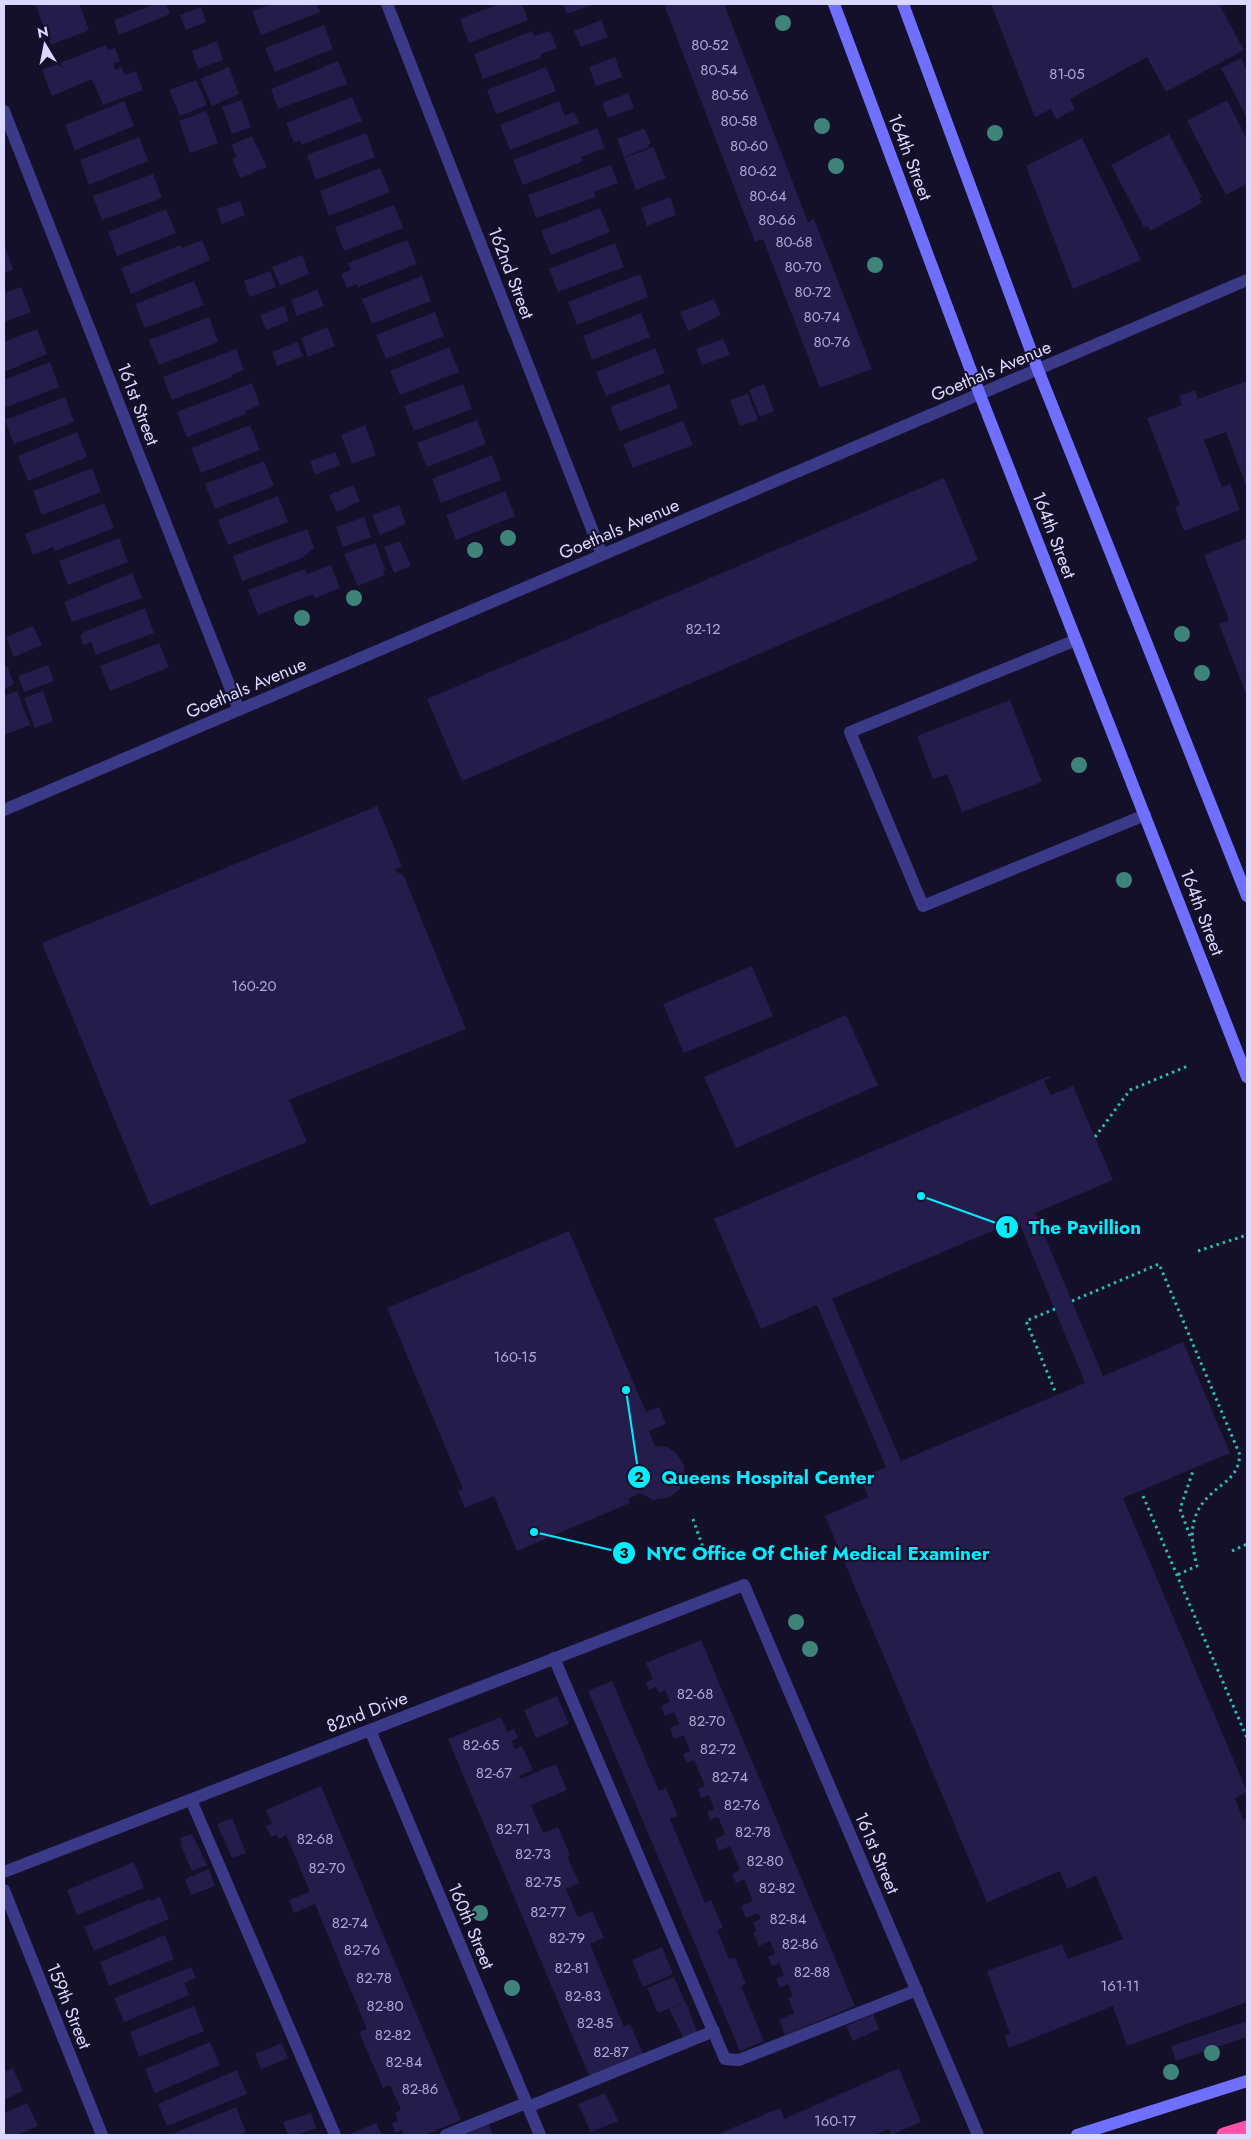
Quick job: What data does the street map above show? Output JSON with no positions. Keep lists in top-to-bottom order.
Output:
{
  "streets": {
    "street": [
      "164th Street",
      "162nd Street",
      "Goethals Avenue",
      "161st Street",
      "82nd Drive",
      "160th Street",
      "159th Street"
    ]
  },
  "crossings": [
    ["164th Street", "Goethals Avenue"],
    ["162nd Street", "Goethals Avenue"],
    ["Goethals Avenue", "161st Street"],
    ["161st Street", "82nd Drive"],
    ["82nd Drive", "160th Street"]
  ],
  "places": ["The Pavillion", "Queens Hospital Center", "NYC Office Of Chief Medical Examiner"],
  "house_numbers": [
    "80-52",
    "80-54",
    "81-05",
    "80-56",
    "80-58",
    "80-60",
    "80-62",
    "80-64",
    "80-66",
    "80-68",
    "80-70",
    "80-72",
    "80-74",
    "80-76",
    "82-12",
    "160-20",
    "160-15",
    "82-68",
    "82-70",
    "82-65",
    "82-72",
    "82-67",
    "82-74",
    "82-76",
    "82-71",
    "82-78",
    "82-68",
    "82-73",
    "82-80",
    "82-70",
    "82-75",
    "82-82",
    "82-77",
    "82-84",
    "82-74",
    "82-79",
    "82-86",
    "82-76",
    "82-81",
    "82-88",
    "82-78",
    "161-11",
    "82-83",
    "82-80",
    "82-85",
    "82-82",
    "82-87",
    "82-84",
    "82-86",
    "160-17"
  ],
  "north": "top"
}
